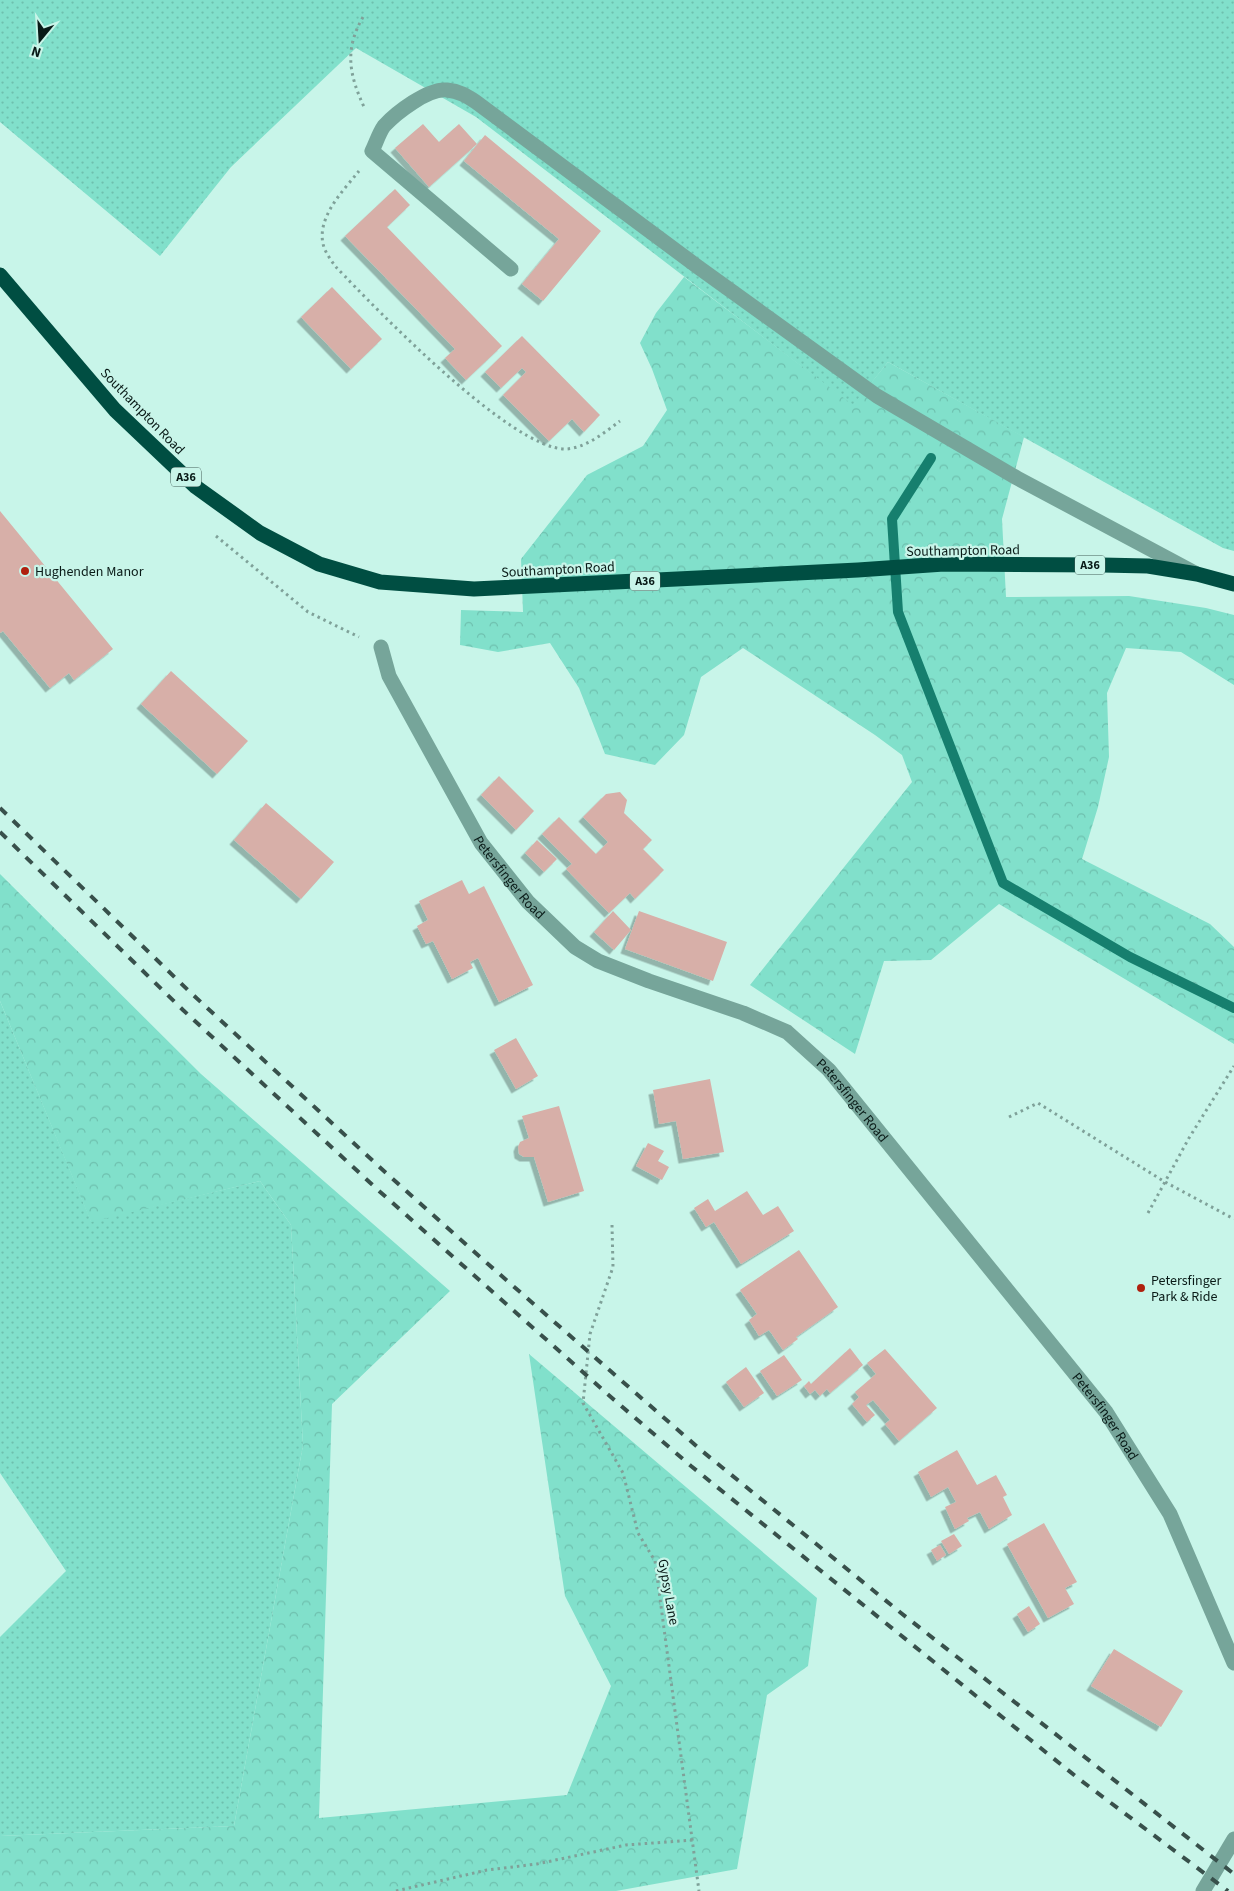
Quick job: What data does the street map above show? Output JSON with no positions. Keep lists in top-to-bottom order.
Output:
{
  "streets": {
    "highway": ["Southampton Road", "A36"],
    "street": ["Petersfinger Road"],
    "path": ["Gypsy Lane"]
  },
  "places": ["Hughenden Manor", "Petersfinger Park & Ride"],
  "north": "bottom"
}
